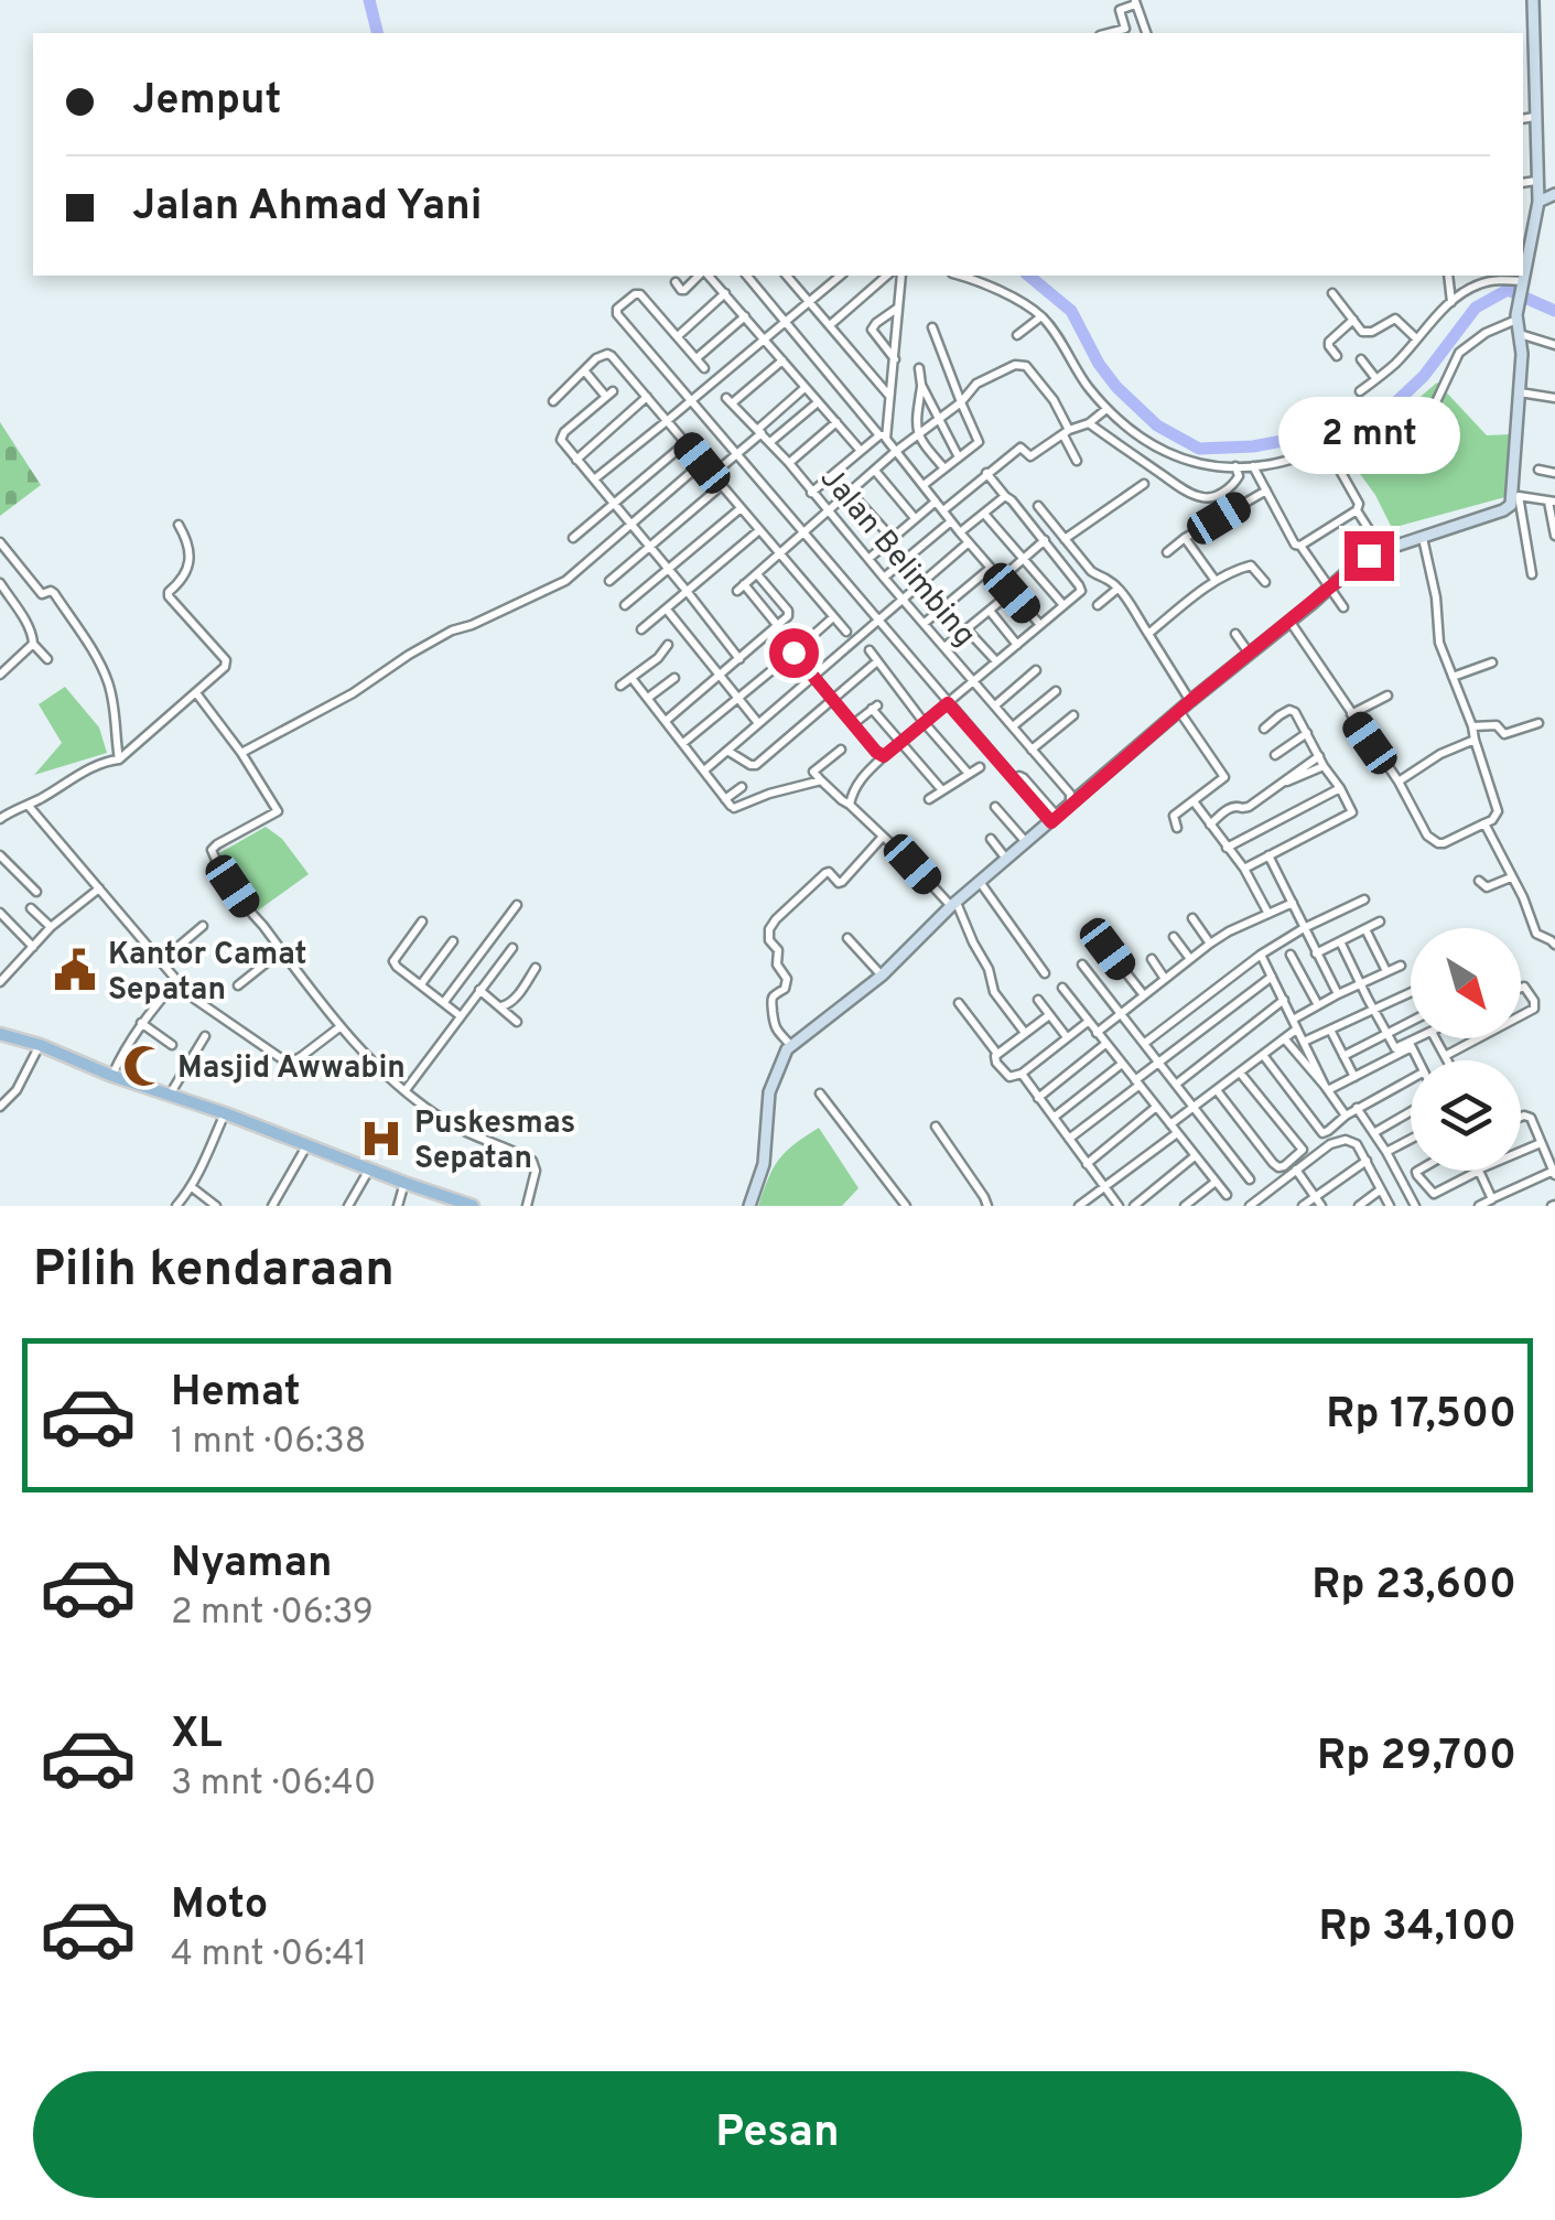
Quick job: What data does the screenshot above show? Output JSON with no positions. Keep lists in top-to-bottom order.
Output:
{
  "streets": {
    "street": ["Jalan Belimbing"]
  },
  "places": {
    "public building": ["Kantor Camat Sepatan"],
    "mosque": ["Masjid Awwabin"],
    "hospital": ["Puskesmas Sepatan"]
  },
  "north": "bottom right",
  "page": {
    "banner": ["Jemput", "Jalan Ahmad Yani"],
    "bubble": "2 mnt",
    "heading": "Pilih kendaraan",
    "list": [
      {
        "name": "Hemat",
        "note": "1 mnt · 06:38",
        "value": "Rp 17,500"
      },
      {
        "name": "Nyaman",
        "note": "2 mnt · 06:39",
        "value": "Rp 23,600"
      },
      {
        "name": "XL",
        "note": "3 mnt · 06:40",
        "value": "Rp 29,700"
      },
      {
        "name": "Moto",
        "note": "4 mnt · 06:41",
        "value": "Rp 34,100"
      }
    ],
    "buttons": "Pesan"
  }
}
